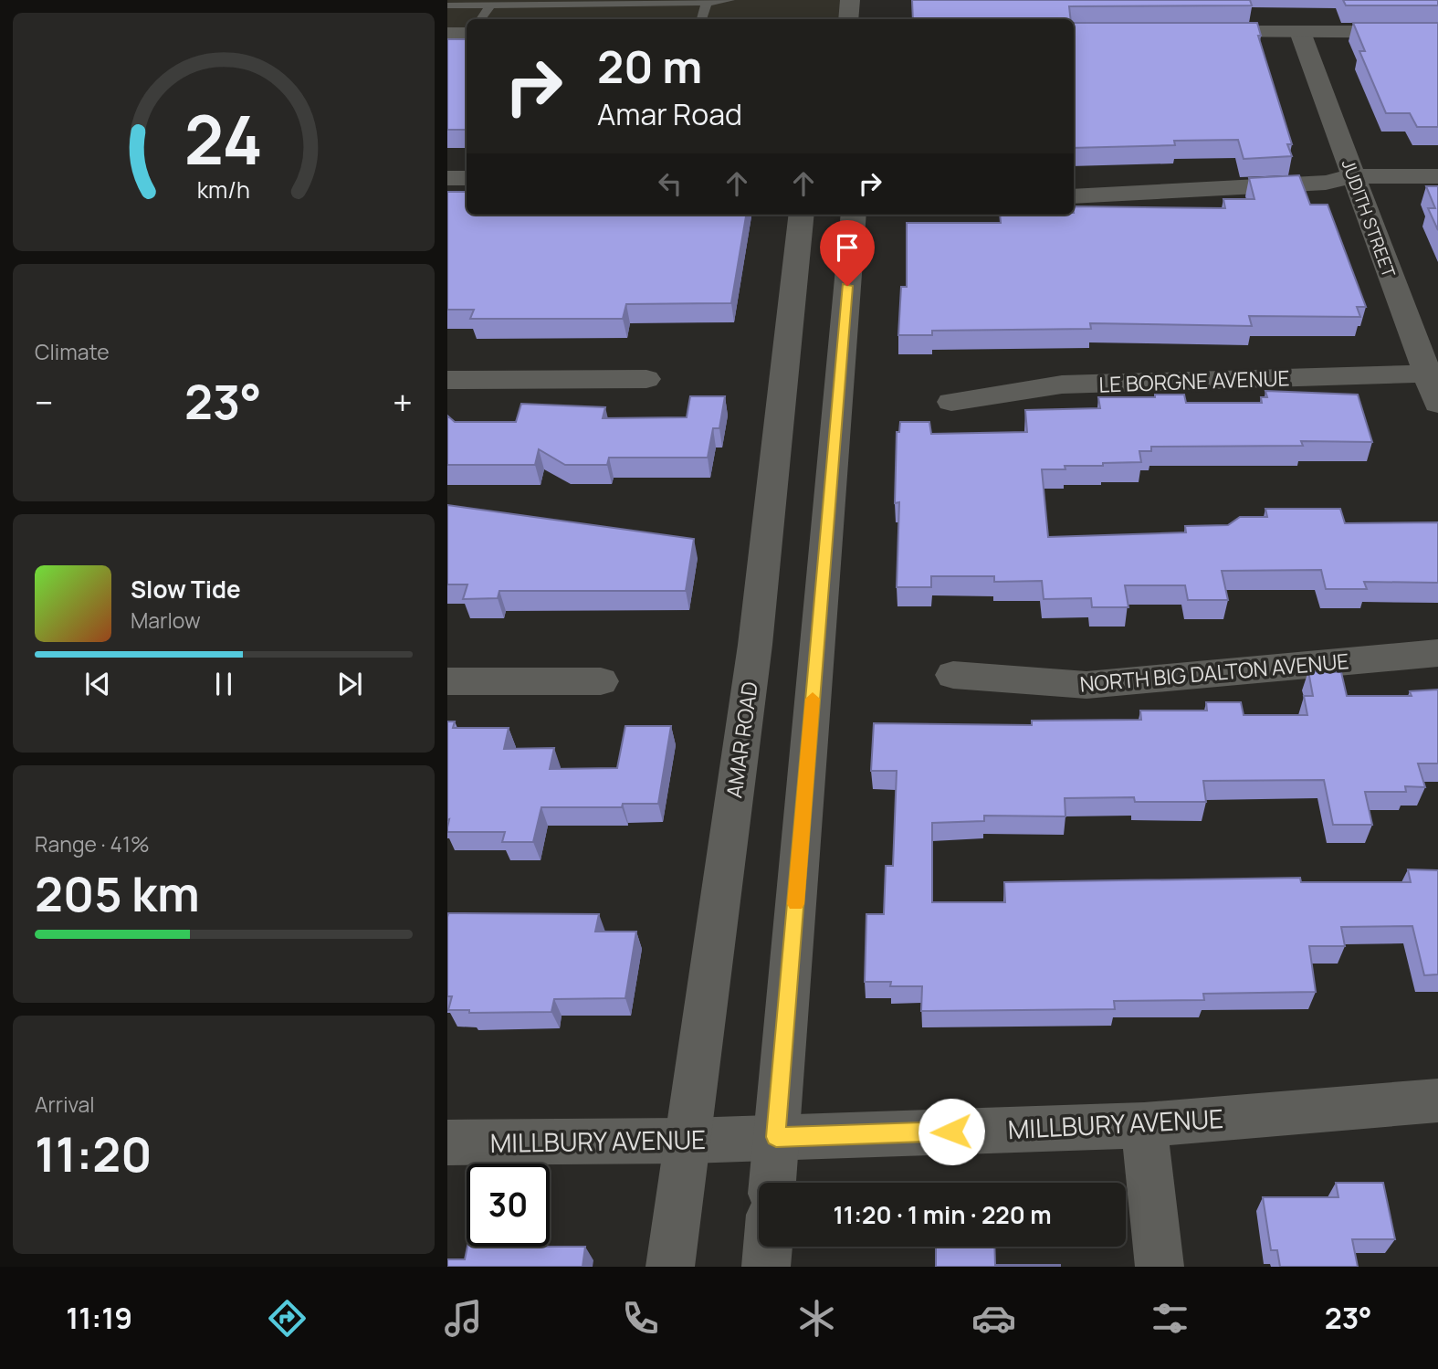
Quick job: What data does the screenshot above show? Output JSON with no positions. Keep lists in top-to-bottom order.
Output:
{
  "streets": {
    "street": [
      "JUDITH STREET",
      "LE BORGNE AVENUE",
      "NORTH BIG DALTON AVENUE",
      "AMAR ROAD",
      "MILLBURY AVENUE"
    ]
  },
  "crossings": [
    ["JUDITH STREET", "LE BORGNE AVENUE"],
    ["AMAR ROAD", "MILLBURY AVENUE"]
  ],
  "page": {
    "turn": ["20 m", "Amar Road"],
    "tile": [
      "Climate",
      ["Range · 41%", "205 km"],
      ["Arrival", "11:20"]
    ],
    "heat": ["−", "23°", "+"],
    "song": ["Slow Tide", "Marlow"],
    "limit": "30",
    "trip": "11:20 · 1 min · 220 m",
    "tabs": ["11:19", "23°"],
    "gauge": ["24", "km/h"]
  }
}
